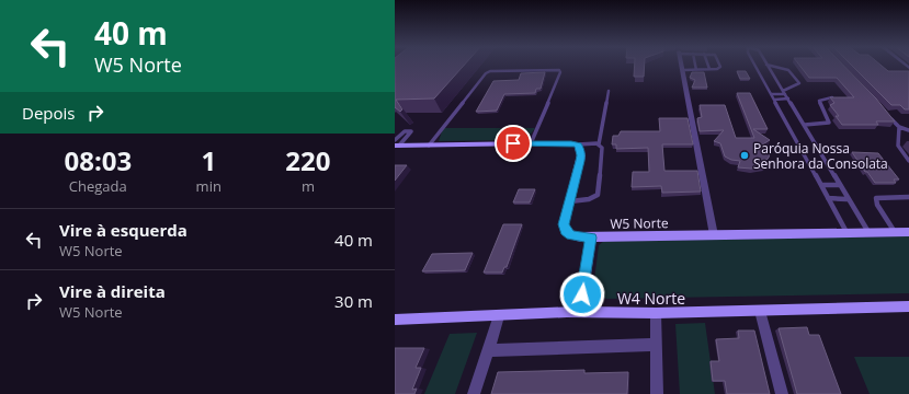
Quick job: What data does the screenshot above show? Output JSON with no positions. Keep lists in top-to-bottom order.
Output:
{
  "streets": {
    "main road": ["W5 Norte", "W4 Norte"]
  },
  "places": ["Paróquia Nossa Senhora da Consolata"],
  "page": {
    "turn": ["40 m", "W5 Norte"],
    "then": "Depois",
    "eta": [
      "08:03",
      "Chegada",
      "1",
      "min",
      "220",
      "m"
    ],
    "list": [
      {
        "name": "Vire à esquerda",
        "note": "W5 Norte",
        "value": "40 m"
      },
      {
        "name": "Vire à direita",
        "note": "W5 Norte",
        "value": "30 m"
      }
    ]
  }
}
